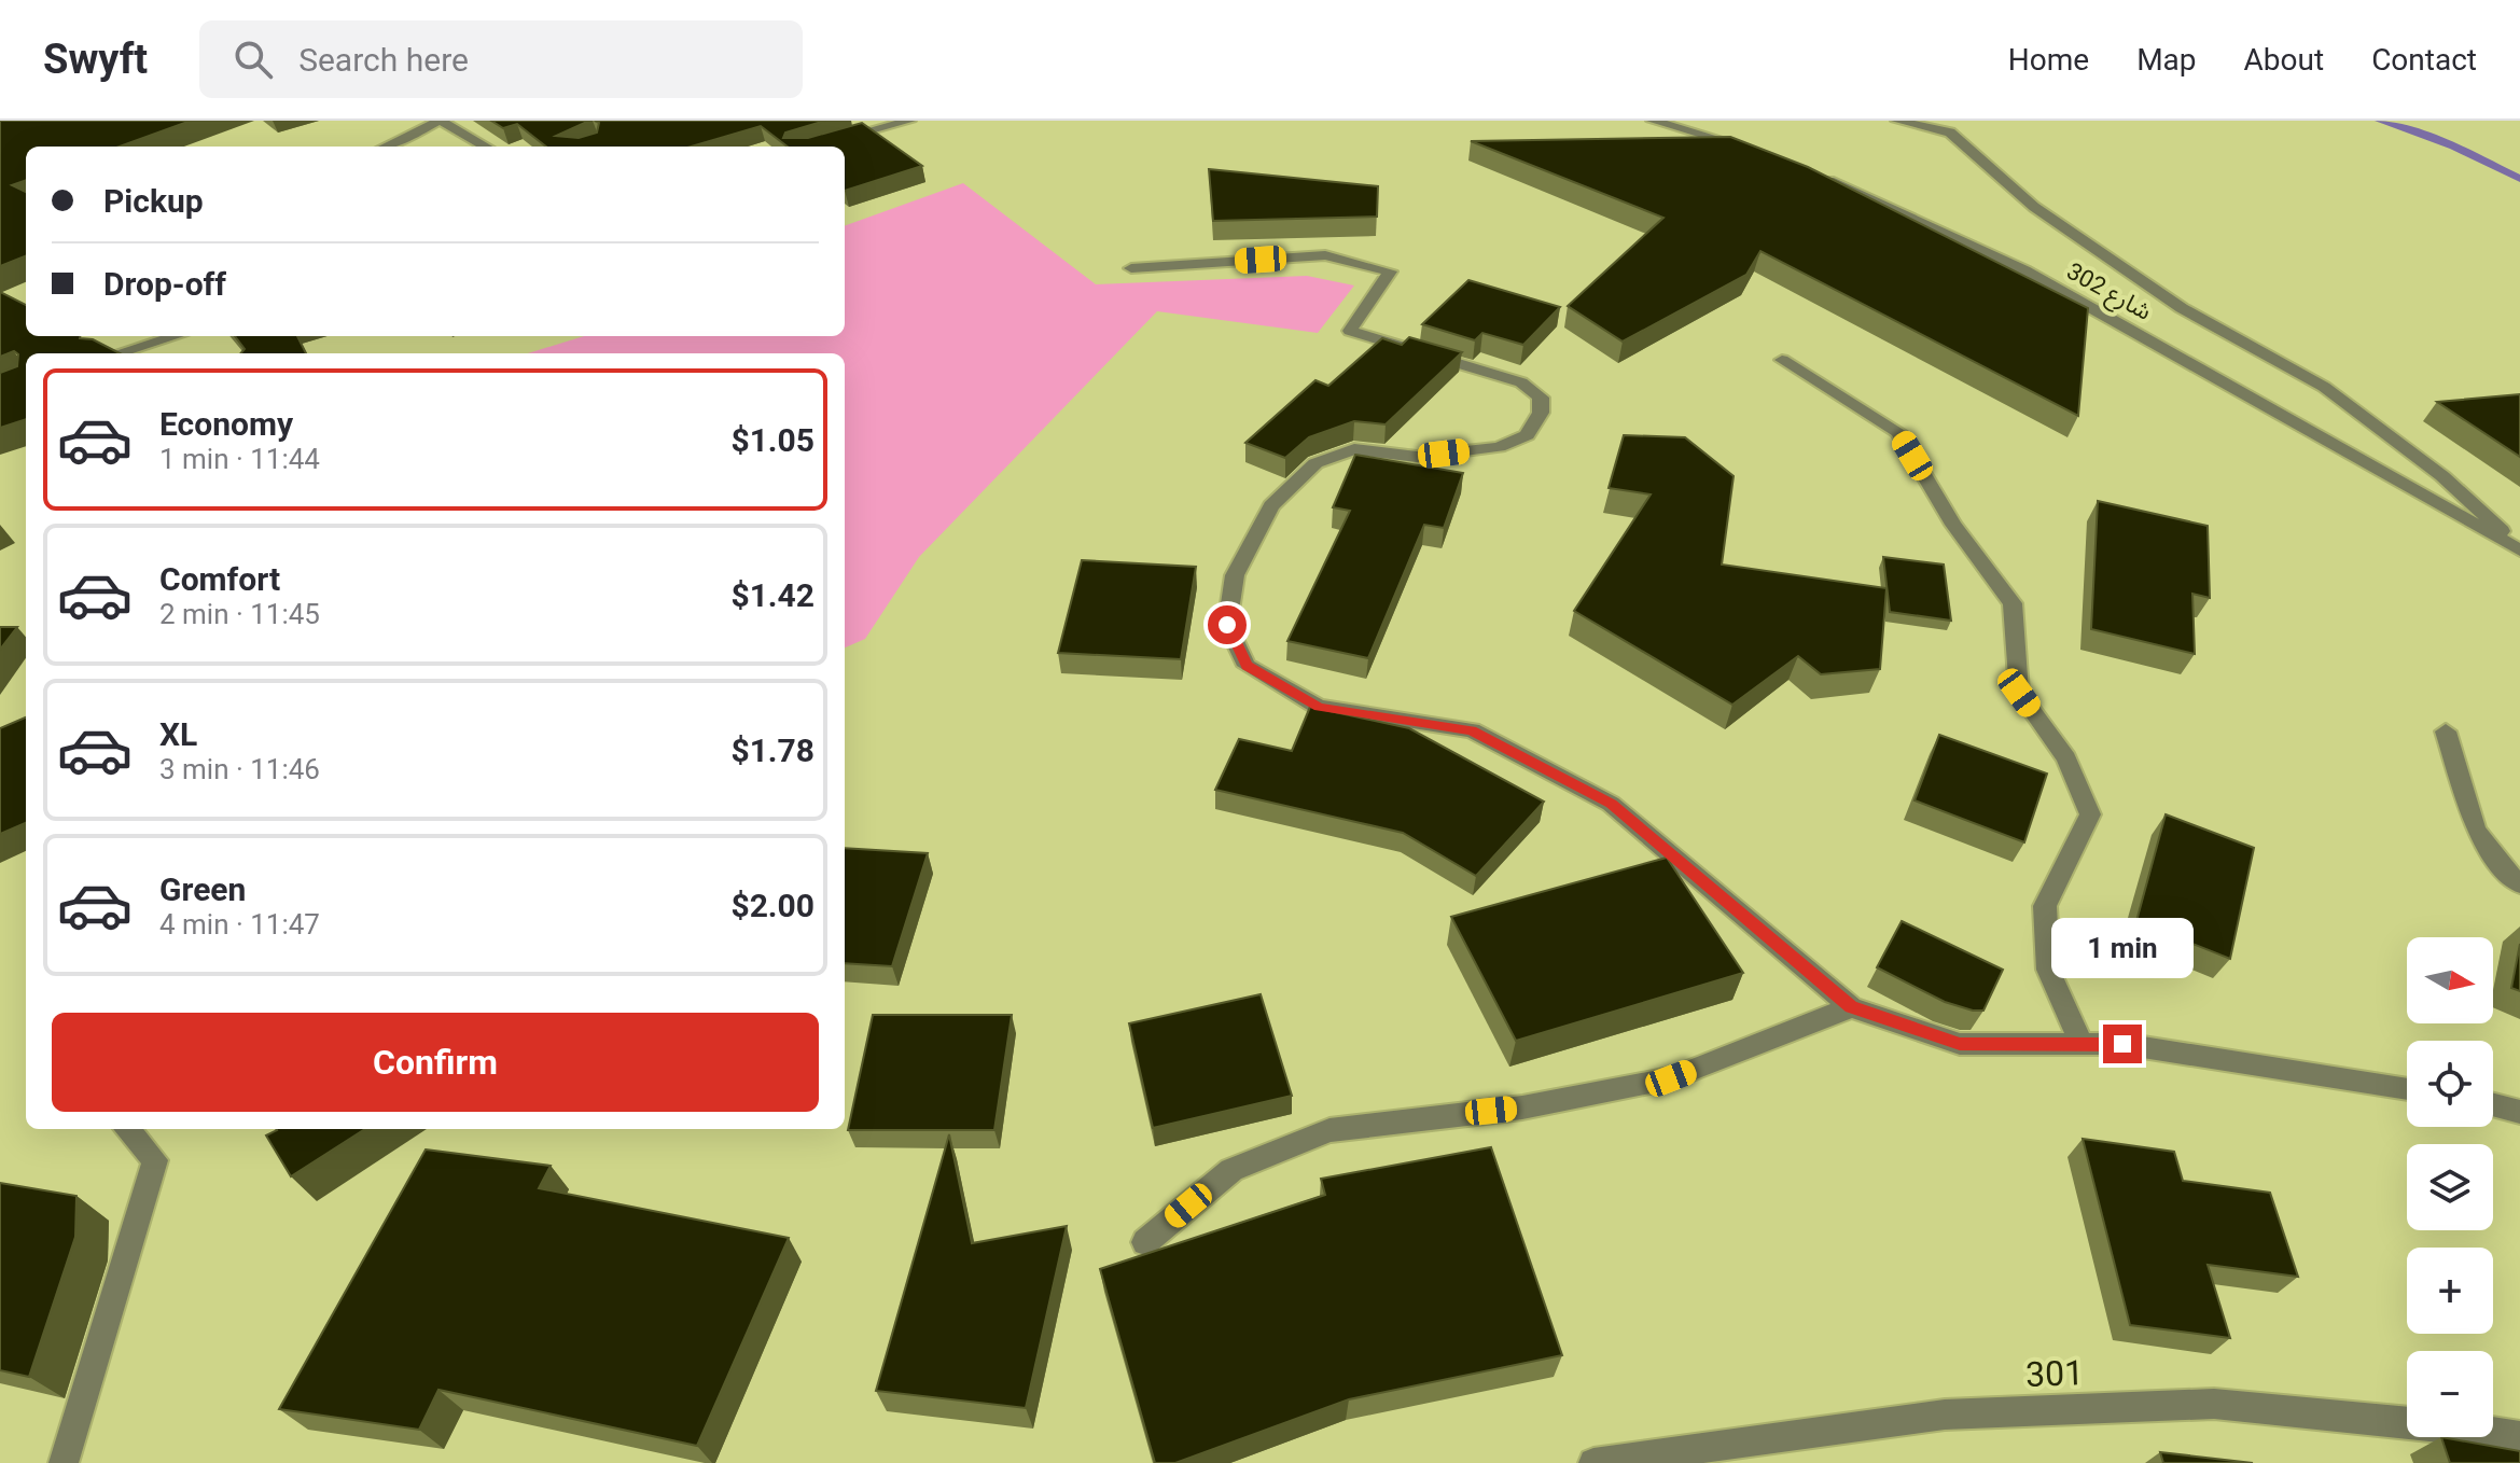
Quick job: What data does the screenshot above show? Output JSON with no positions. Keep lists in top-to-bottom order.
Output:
{
  "streets": {
    "street": ["شارع 302", "301"]
  },
  "north": "right",
  "page": {
    "header": "Swyft",
    "search": "Search here",
    "nav": [
      "Home",
      "Map",
      "About",
      "Contact"
    ],
    "banner": ["Pickup", "Drop-off"],
    "list": [
      {
        "name": "Economy",
        "note": "1 min · 11:44",
        "value": "$1.05"
      },
      {
        "name": "Comfort",
        "note": "2 min · 11:45",
        "value": "$1.42"
      },
      {
        "name": "XL",
        "note": "3 min · 11:46",
        "value": "$1.78"
      },
      {
        "name": "Green",
        "note": "4 min · 11:47",
        "value": "$2.00"
      }
    ],
    "bubble": "1 min",
    "map_buttons": ["+", "−"],
    "buttons": "Confirm"
  }
}
